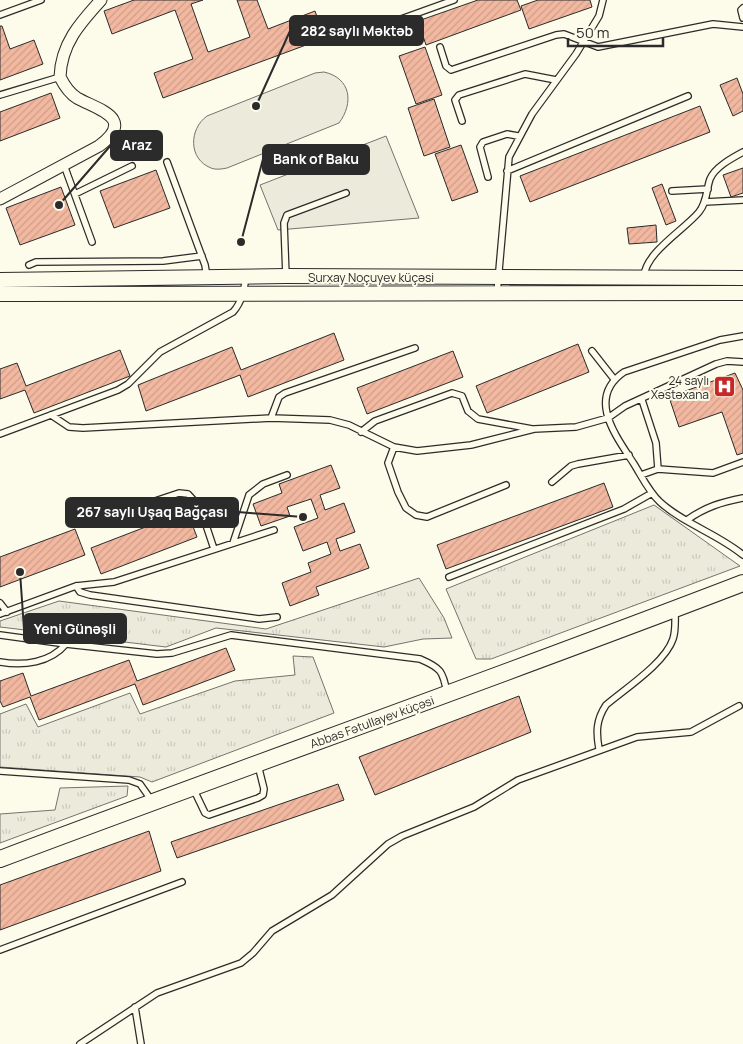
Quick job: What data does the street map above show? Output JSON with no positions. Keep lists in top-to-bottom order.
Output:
{
  "streets": {
    "main road": ["Abbas Fətullayev küçəsi"],
    "street": ["Surxay Noçuyev küçəsi"]
  },
  "places": {
    "other": [
      "282 saylı Məktəb",
      "Araz",
      "Bank of Baku",
      "267 saylı Uşaq Bağçası",
      "Yeni Günəşli"
    ],
    "hospital": ["24 saylı Xəstəxana"]
  },
  "scale_bar": "50 m"
}
